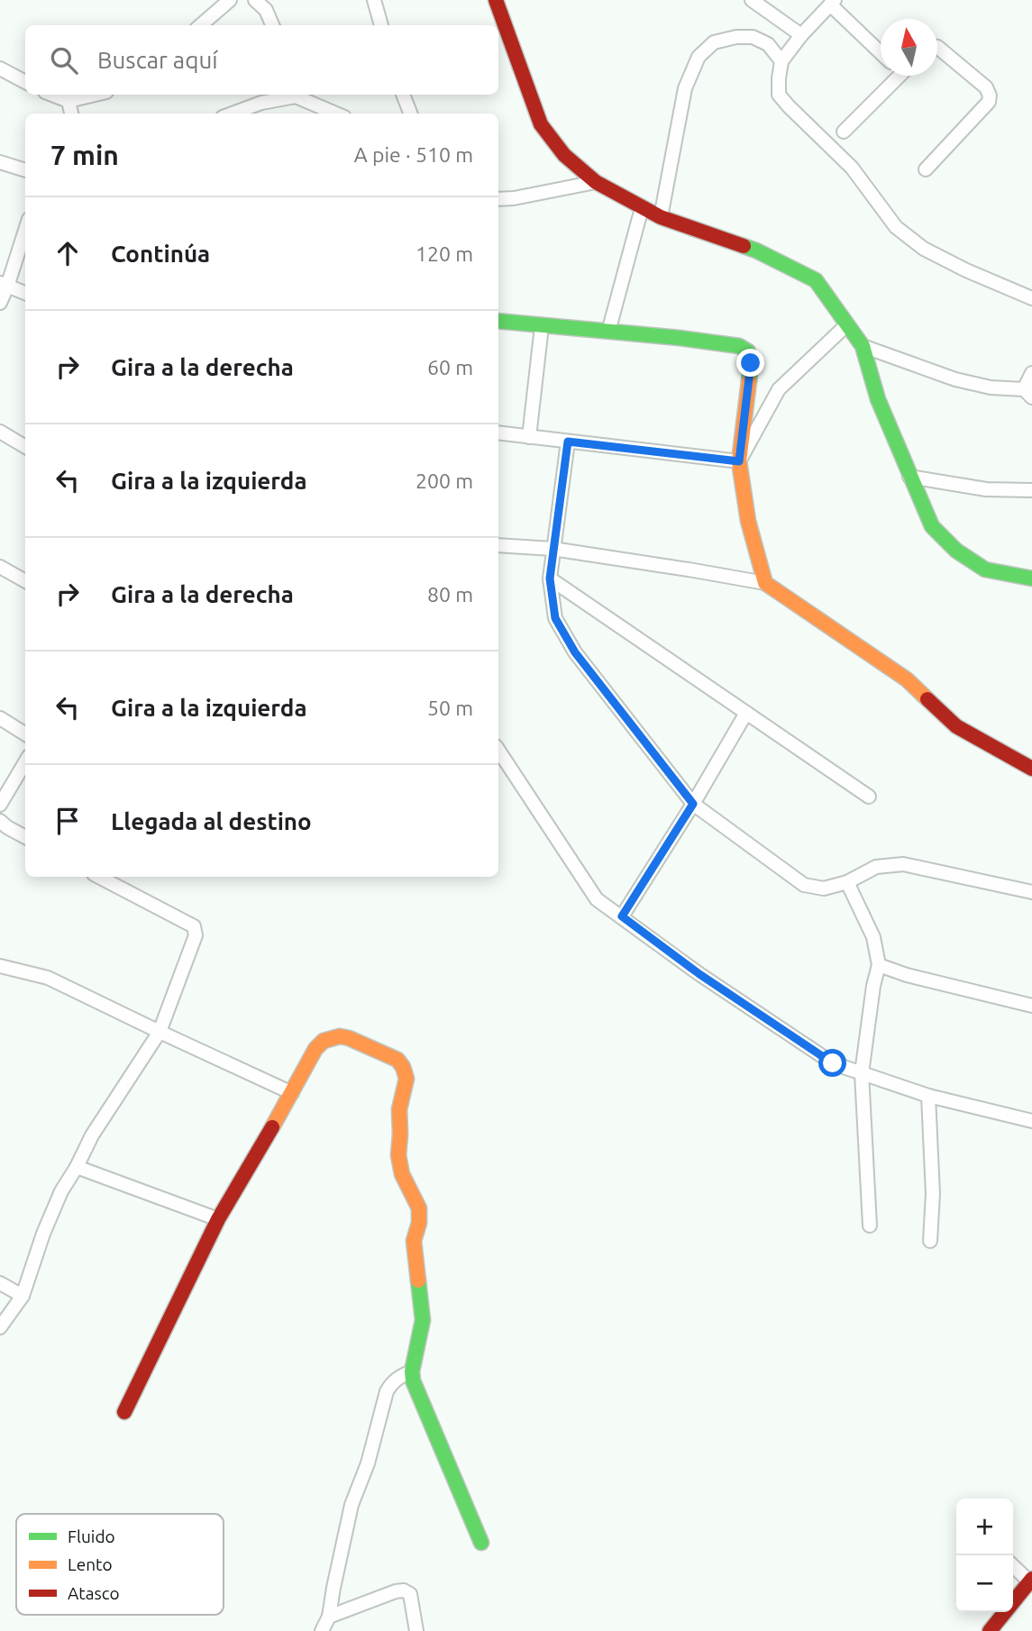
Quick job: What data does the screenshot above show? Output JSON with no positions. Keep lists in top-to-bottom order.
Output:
{
  "legend": ["Fluido", "Lento", "Atasco"],
  "north": "top",
  "page": {
    "search": "Buscar aquí",
    "heading": ["7 min", "A pie · 510 m"],
    "list": [
      ["Continúa", "120 m"],
      ["Gira a la derecha", "60 m"],
      ["Gira a la izquierda", "200 m"],
      ["Gira a la derecha", "80 m"],
      ["Gira a la izquierda", "50 m"],
      "Llegada al destino"
    ],
    "map_buttons": ["+", "−"]
  }
}
